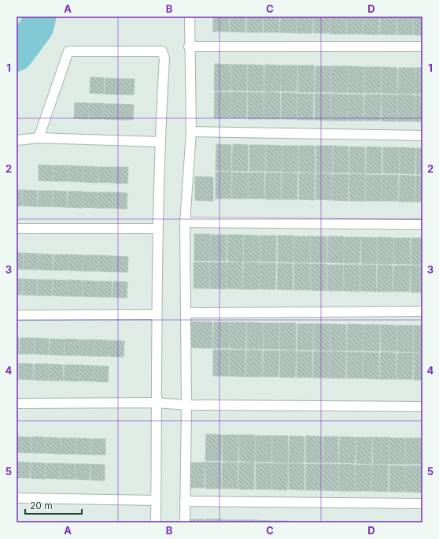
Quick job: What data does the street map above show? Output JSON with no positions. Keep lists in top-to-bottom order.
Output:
{
  "scale_bar": "20 m",
  "grid": {
    "columns": [
      "A",
      "B",
      "C",
      "D"
    ],
    "rows": [
      "1",
      "2",
      "3",
      "4",
      "5"
    ]
  }
}
